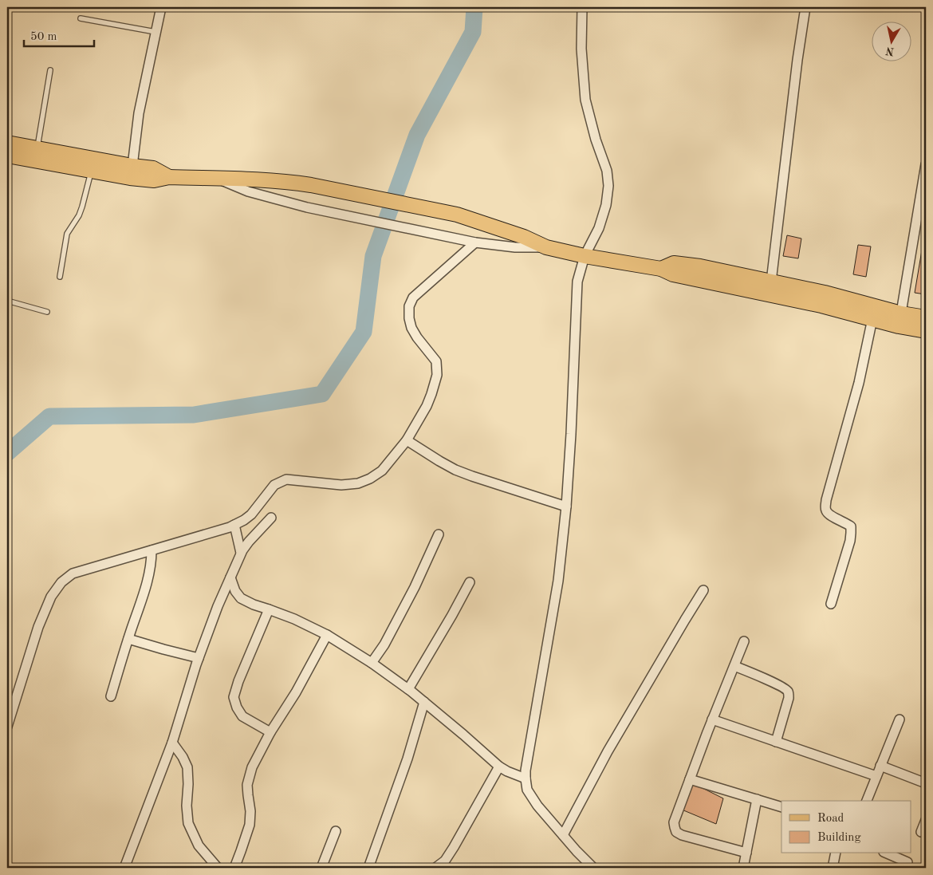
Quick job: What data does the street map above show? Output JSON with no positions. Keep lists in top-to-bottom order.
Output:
{
  "legend": ["Road", "Building"],
  "scale_bar": "50 m",
  "north": "bottom"
}
